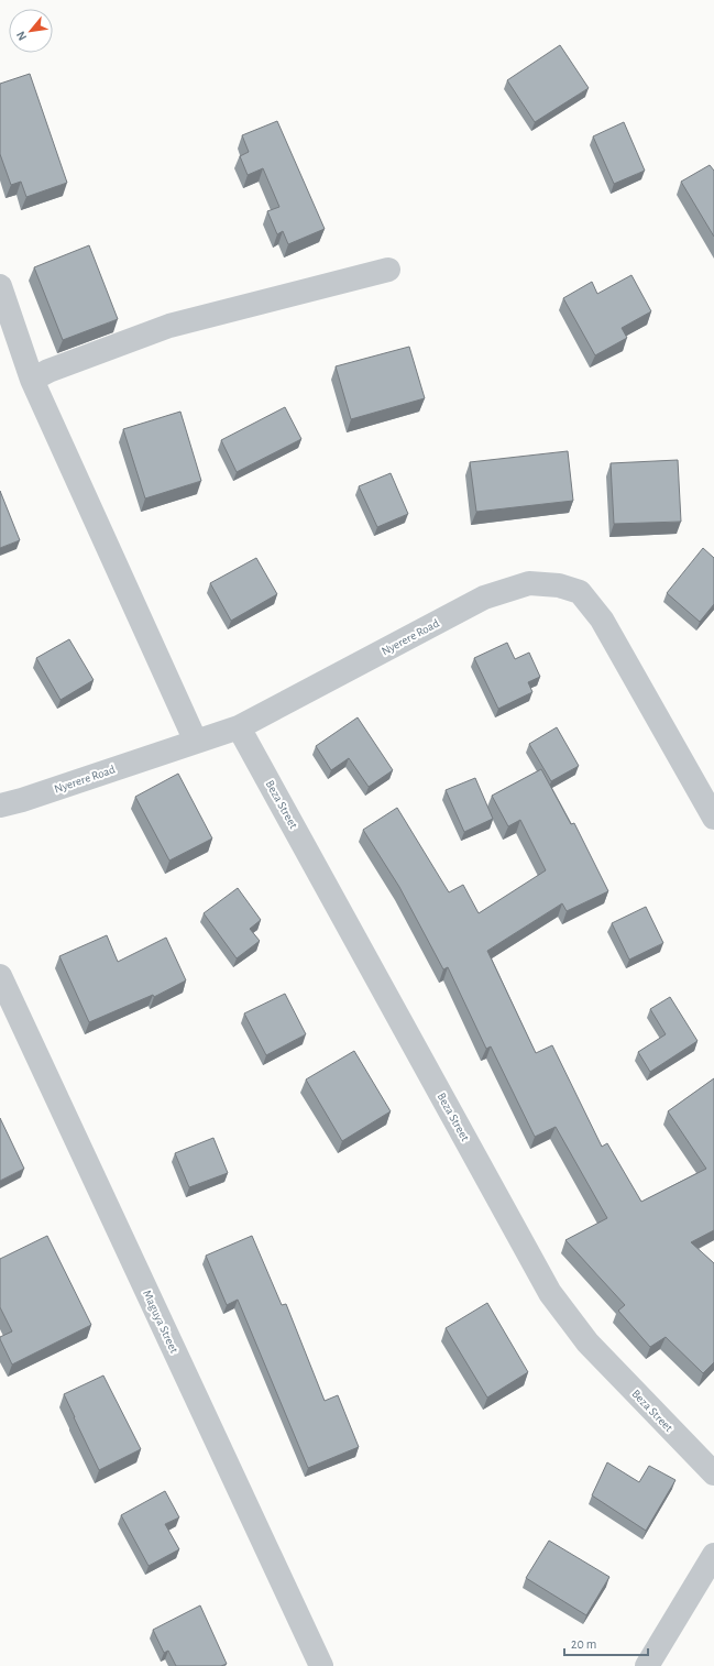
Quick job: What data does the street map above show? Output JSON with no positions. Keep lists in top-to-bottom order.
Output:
{
  "streets": {
    "street": ["Nyerere Road", "Beza Street", "Maguya Street"]
  },
  "crossings": [
    ["Nyerere Road", "Beza Street"]
  ],
  "scale_bar": "20 m",
  "north": "bottom left"
}
